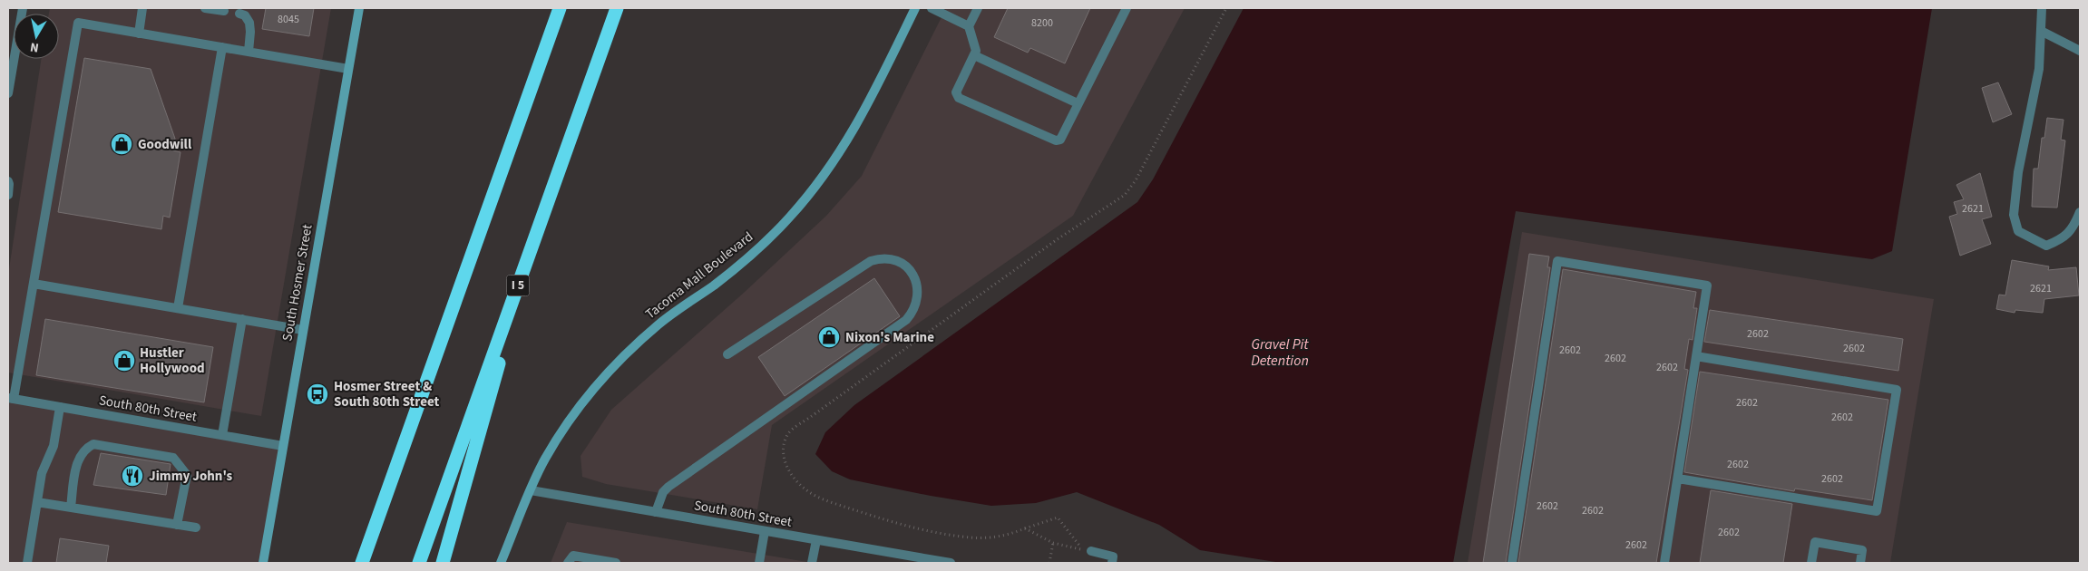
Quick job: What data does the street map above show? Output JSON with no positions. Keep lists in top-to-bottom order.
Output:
{
  "streets": {
    "highway": ["I 5"],
    "main road": ["Tacoma Mall Boulevard", "South Hosmer Street"],
    "street": ["South 80th Street"]
  },
  "crossings": [
    ["Tacoma Mall Boulevard", "South 80th Street"],
    ["South Hosmer Street", "South 80th Street"]
  ],
  "water": ["Gravel Pit Detention"],
  "places": {
    "shop": ["Goodwill", "Nixon's Marine", "Hustler Hollywood"],
    "bus stop": ["Hosmer Street & South 80th Street"],
    "restaurant": ["Jimmy John's"]
  },
  "house_numbers": [
    "8045",
    "8200",
    "2621",
    "2621",
    "2602",
    "2602",
    "2602",
    "2602",
    "2602",
    "2602",
    "2602",
    "2602",
    "2602",
    "2602",
    "2602",
    "2602",
    "2602"
  ],
  "north": "bottom"
}
